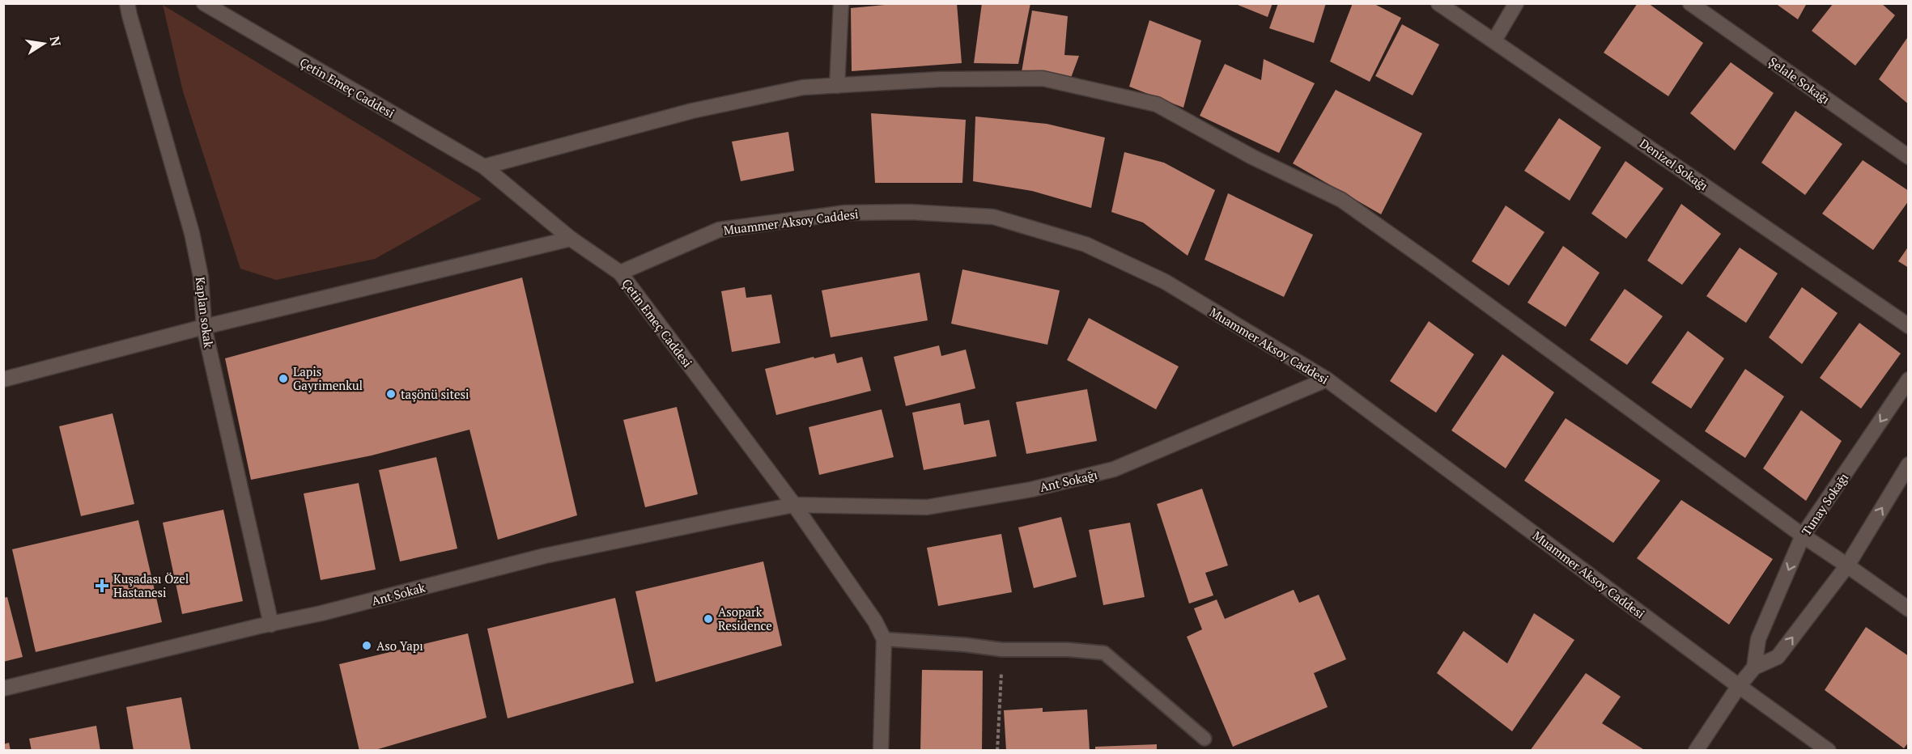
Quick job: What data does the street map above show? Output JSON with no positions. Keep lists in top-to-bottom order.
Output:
{
  "streets": {
    "street": [
      "Şelale Sokağı",
      "Çetin Emeç Caddesi",
      "Denizel Sokağı",
      "Muammer Aksoy Caddesi",
      "Kaplan sokak",
      "Ant Sokağı",
      "Tunay Sokağı",
      "Ant Sokak"
    ]
  },
  "crossings": [
    ["Çetin Emeç Caddesi", "Muammer Aksoy Caddesi"],
    ["Çetin Emeç Caddesi", "Ant Sokağı"],
    ["Çetin Emeç Caddesi", "Ant Sokak"],
    ["Muammer Aksoy Caddesi", "Ant Sokağı"],
    ["Kaplan sokak", "Ant Sokak"],
    ["Ant Sokağı", "Ant Sokak"]
  ],
  "places": {
    "other": [
      "Lapis Gayrimenkul",
      "taşönü sitesi",
      "Asopark Residence",
      "Aso Yapı"
    ],
    "health": ["Kuşadası Özel Hastanesi"]
  },
  "north": "right"
}
